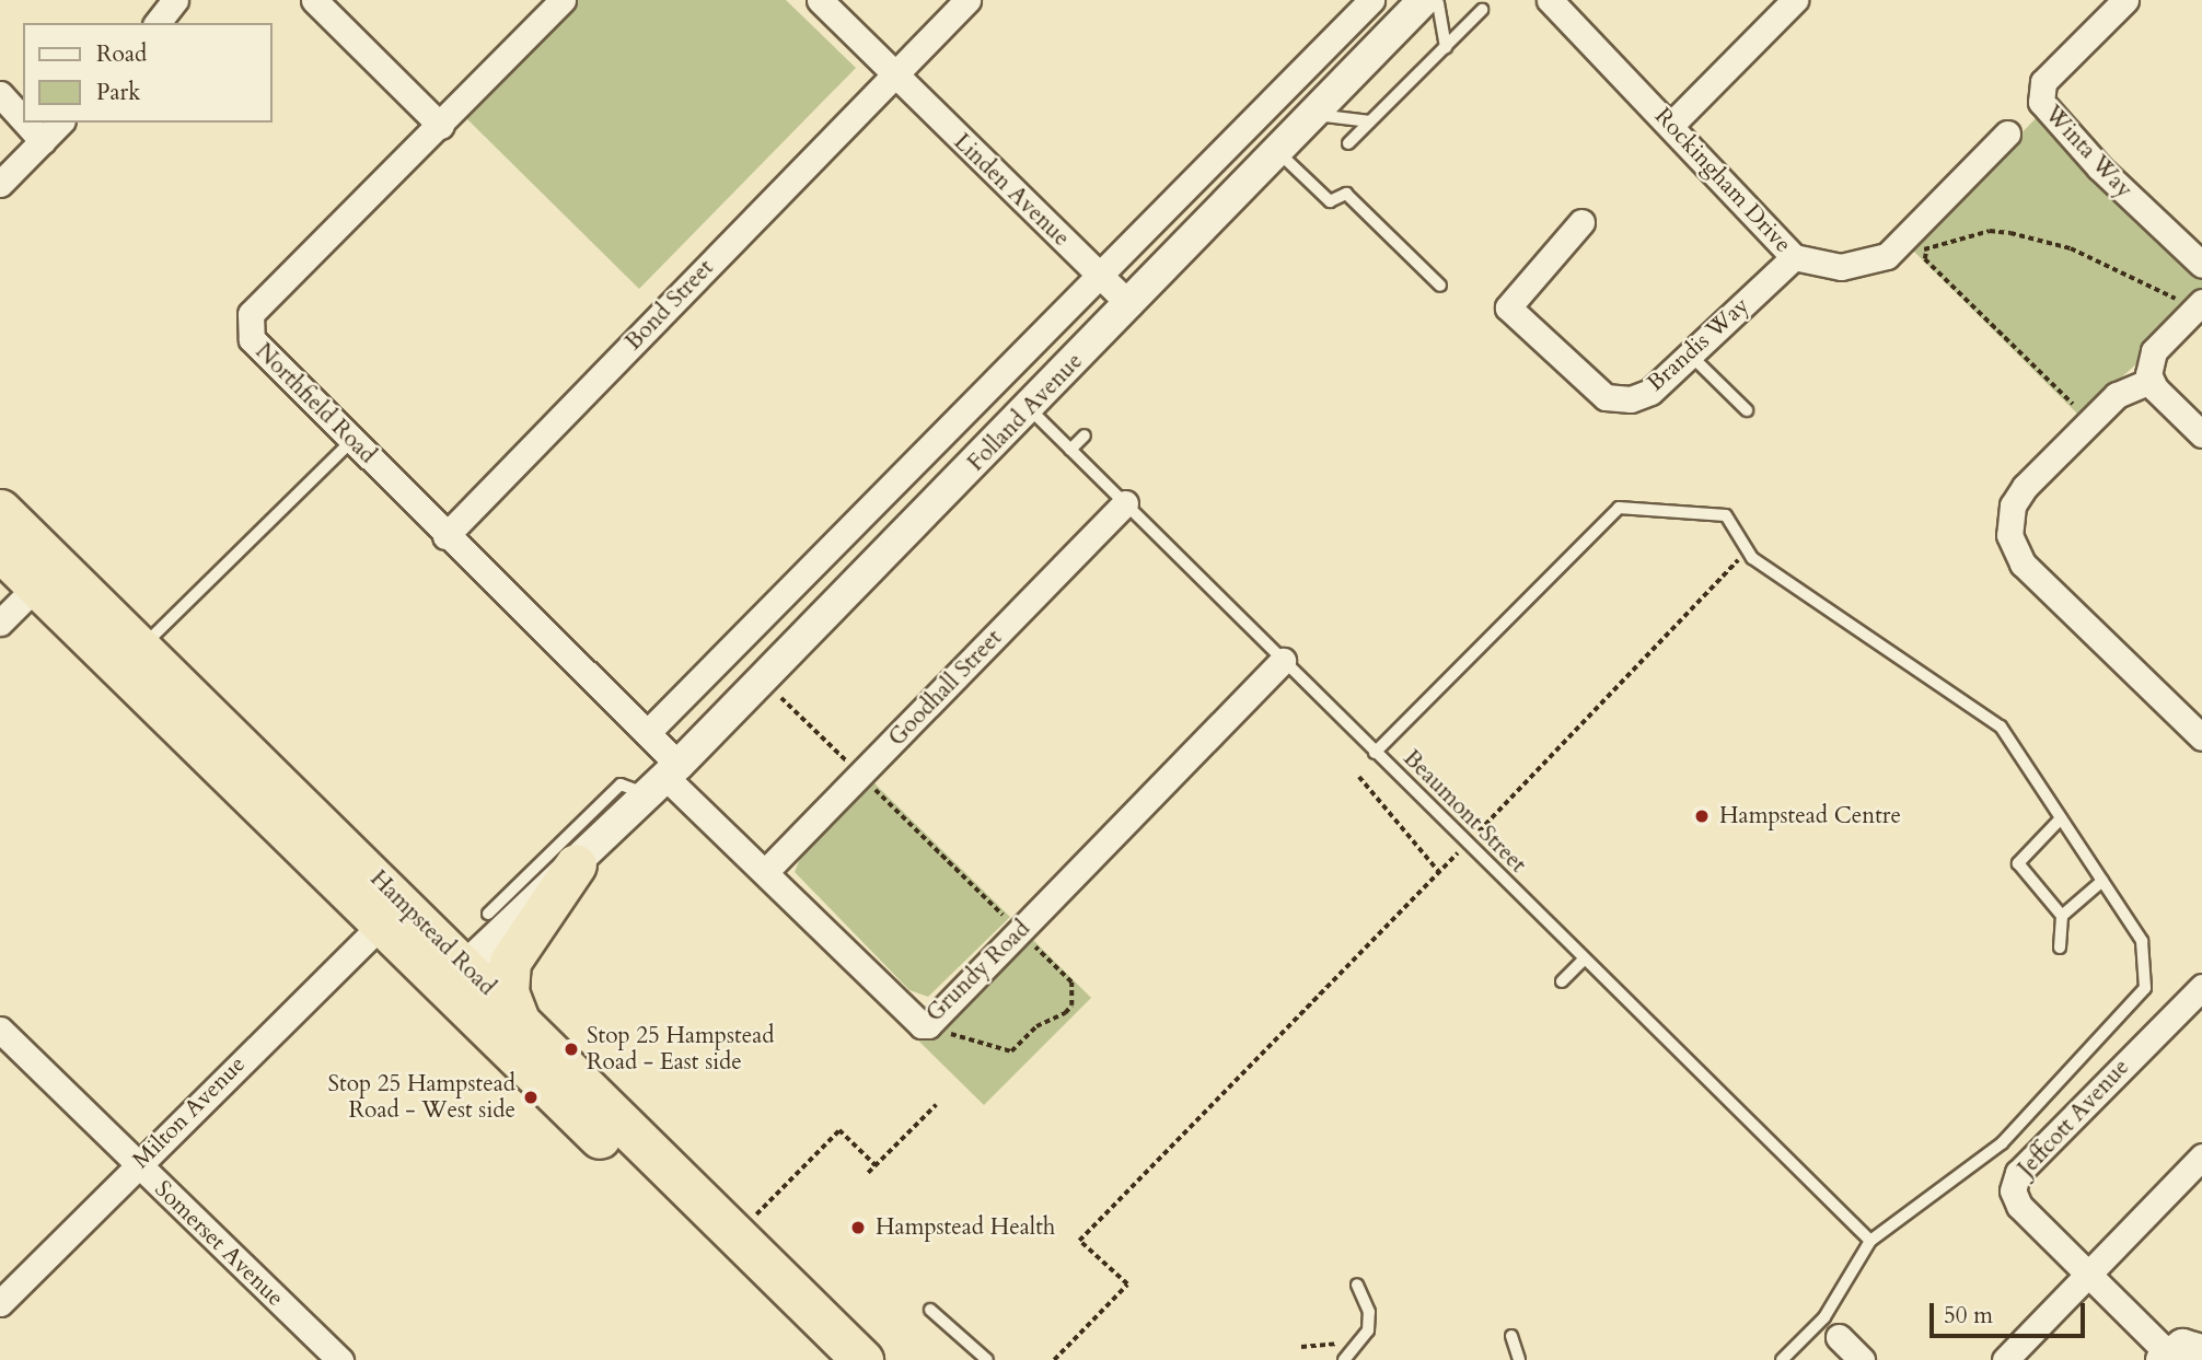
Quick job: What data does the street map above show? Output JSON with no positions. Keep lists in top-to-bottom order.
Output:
{
  "streets": {
    "highway": ["Hampstead Road"],
    "street": [
      "Winta Way",
      "Rockingham Drive",
      "Linden Avenue",
      "Bond Street",
      "Brandis Way",
      "Northfield Road",
      "Folland Avenue",
      "Goodhall Street",
      "Grundy Road",
      "Milton Avenue",
      "Jeffcott Avenue",
      "Somerset Avenue"
    ],
    "lane": ["Beaumont Street"]
  },
  "crossings": [
    ["Rockingham Drive", "Brandis Way"],
    ["Linden Avenue", "Bond Street"],
    ["Linden Avenue", "Folland Avenue"],
    ["Bond Street", "Northfield Road"],
    ["Northfield Road", "Folland Avenue"],
    ["Northfield Road", "Grundy Road"],
    ["Folland Avenue", "Beaumont Street"],
    ["Folland Avenue", "Hampstead Road"],
    ["Folland Avenue", "Grundy Road"],
    ["Goodhall Street", "Beaumont Street"],
    ["Goodhall Street", "Grundy Road"],
    ["Beaumont Street", "Grundy Road"],
    ["Hampstead Road", "Milton Avenue"],
    ["Milton Avenue", "Somerset Avenue"]
  ],
  "places": [
    "Hampstead Centre",
    "Stop 25 Hampstead Road - East side",
    "Stop 25 Hampstead Road - West side",
    "Hampstead Health"
  ],
  "legend": ["Road", "Park"],
  "scale_bar": "50 m"
}
